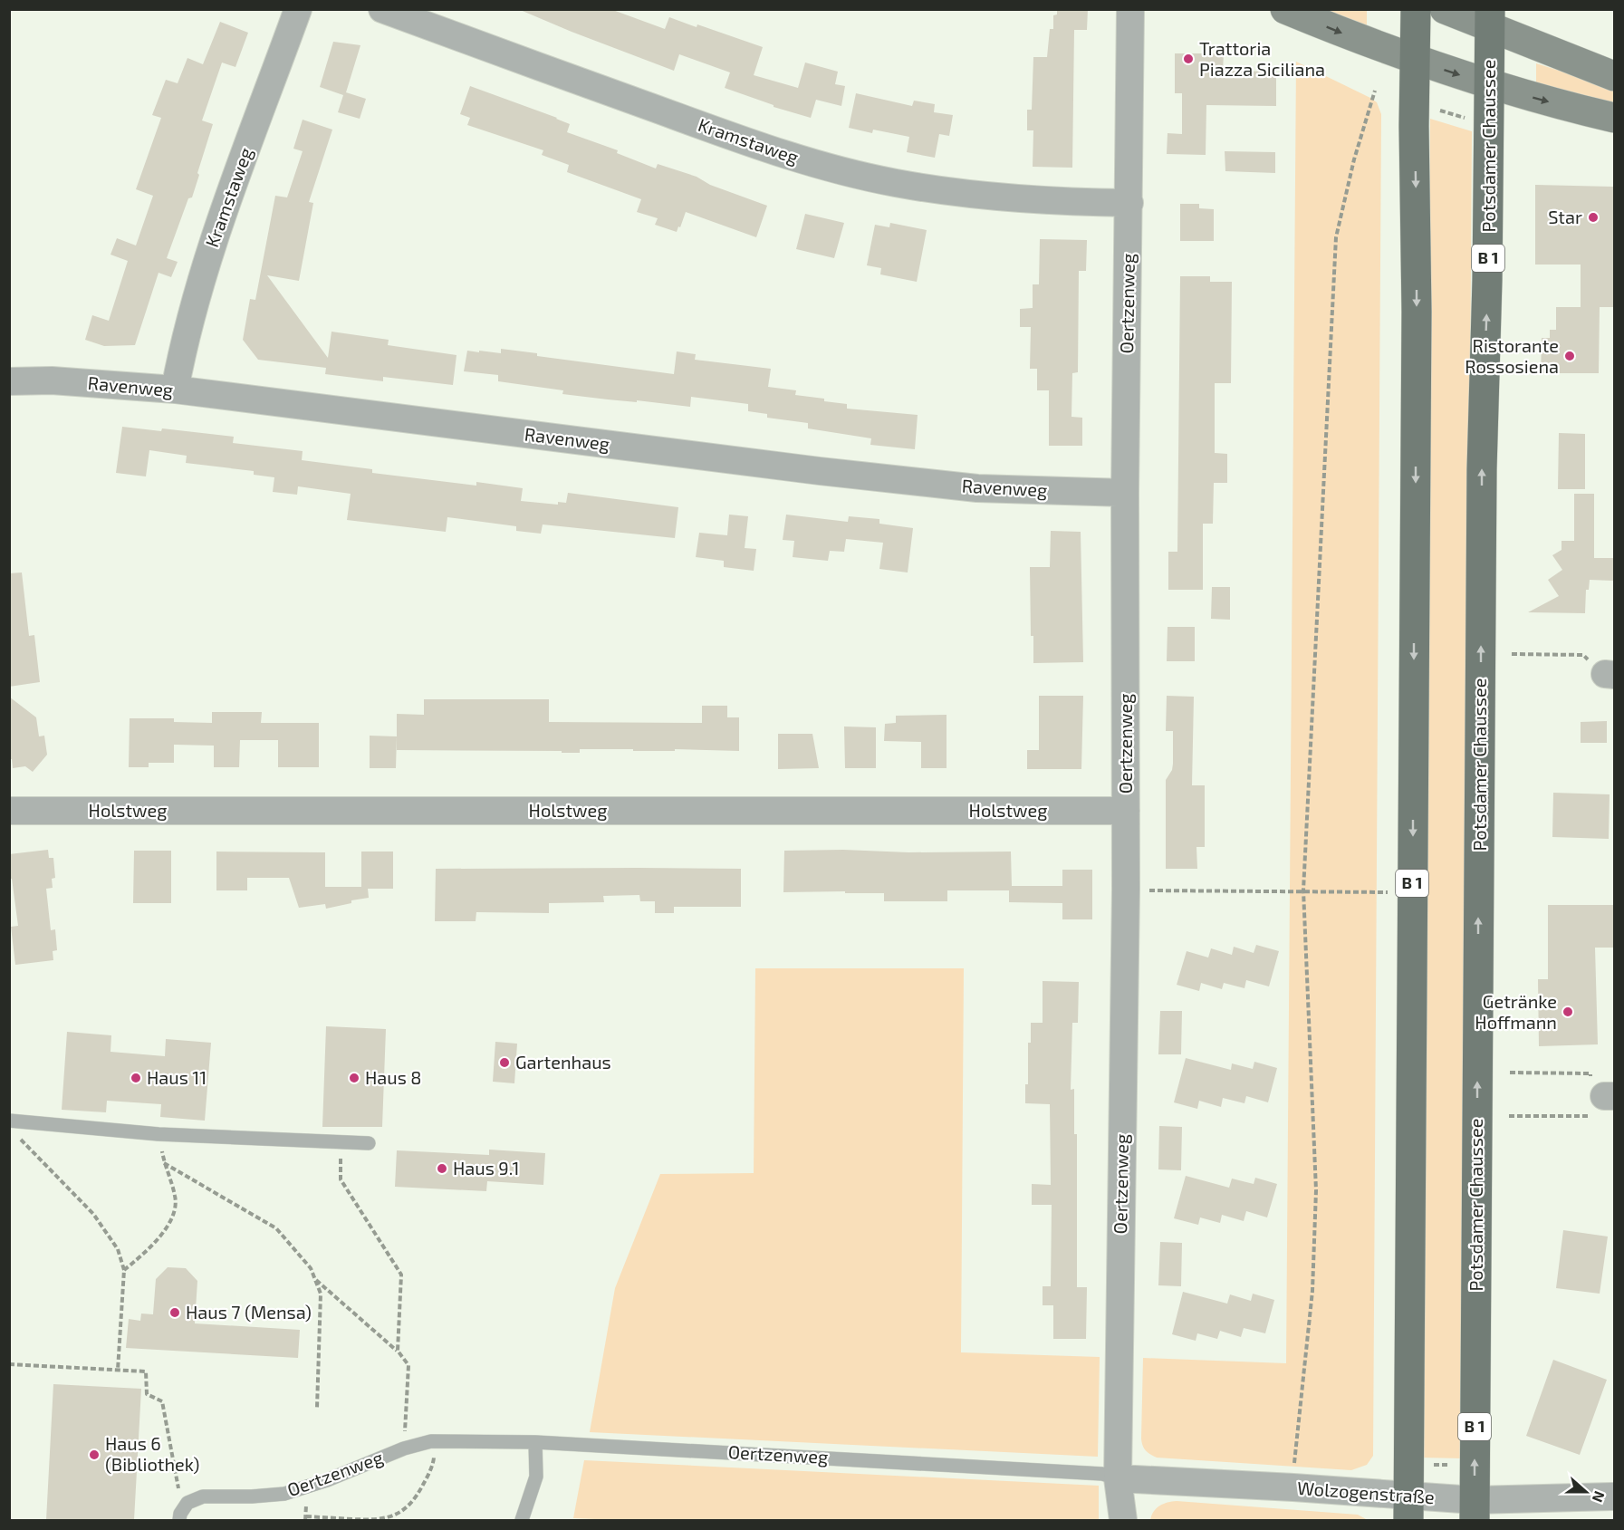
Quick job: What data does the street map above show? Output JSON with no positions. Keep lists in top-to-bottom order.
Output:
{
  "streets": {
    "main road": ["Potsdamer Chaussee", "B 1"],
    "street": [
      "Kramstaweg",
      "Oertzenweg",
      "Ravenweg",
      "Holstweg",
      "Wolzogenstraße"
    ]
  },
  "crossings": [
    ["Kramstaweg", "Oertzenweg"],
    ["Kramstaweg", "Ravenweg"],
    ["Potsdamer Chaussee", "Wolzogenstraße"],
    ["B 1", "Wolzogenstraße"],
    ["Oertzenweg", "Ravenweg"],
    ["Oertzenweg", "Holstweg"],
    ["Oertzenweg", "Wolzogenstraße"]
  ],
  "places": [
    "Trattoria Piazza Siciliana",
    "Star",
    "Ristorante Rossosiena",
    "Getränke Hoffmann",
    "Gartenhaus",
    "Haus 11",
    "Haus 8",
    "Haus 9.1",
    "Haus 7 (Mensa)",
    "Haus 6 (Bibliothek)"
  ],
  "north": "right"
}
